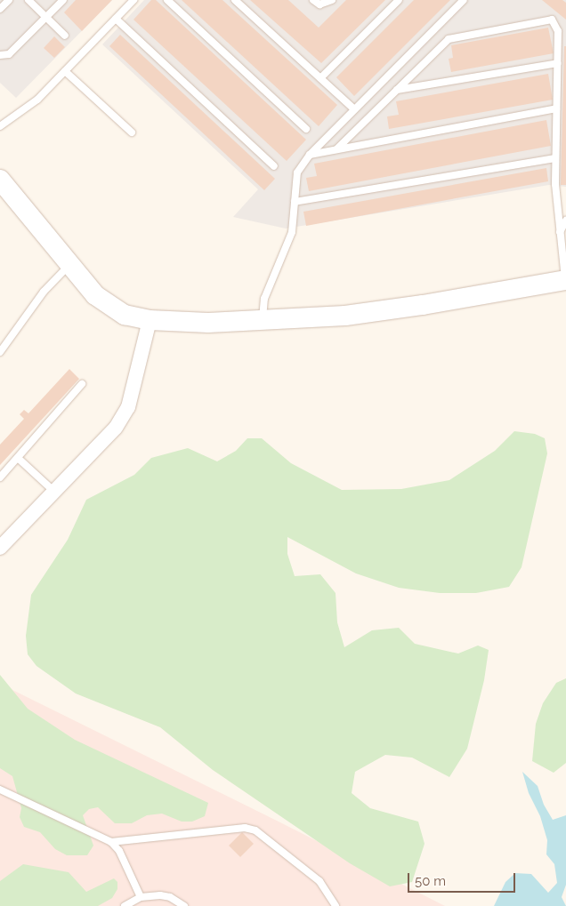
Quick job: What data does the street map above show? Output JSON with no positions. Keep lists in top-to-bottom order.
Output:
{
  "scale_bar": "50 m"
}
